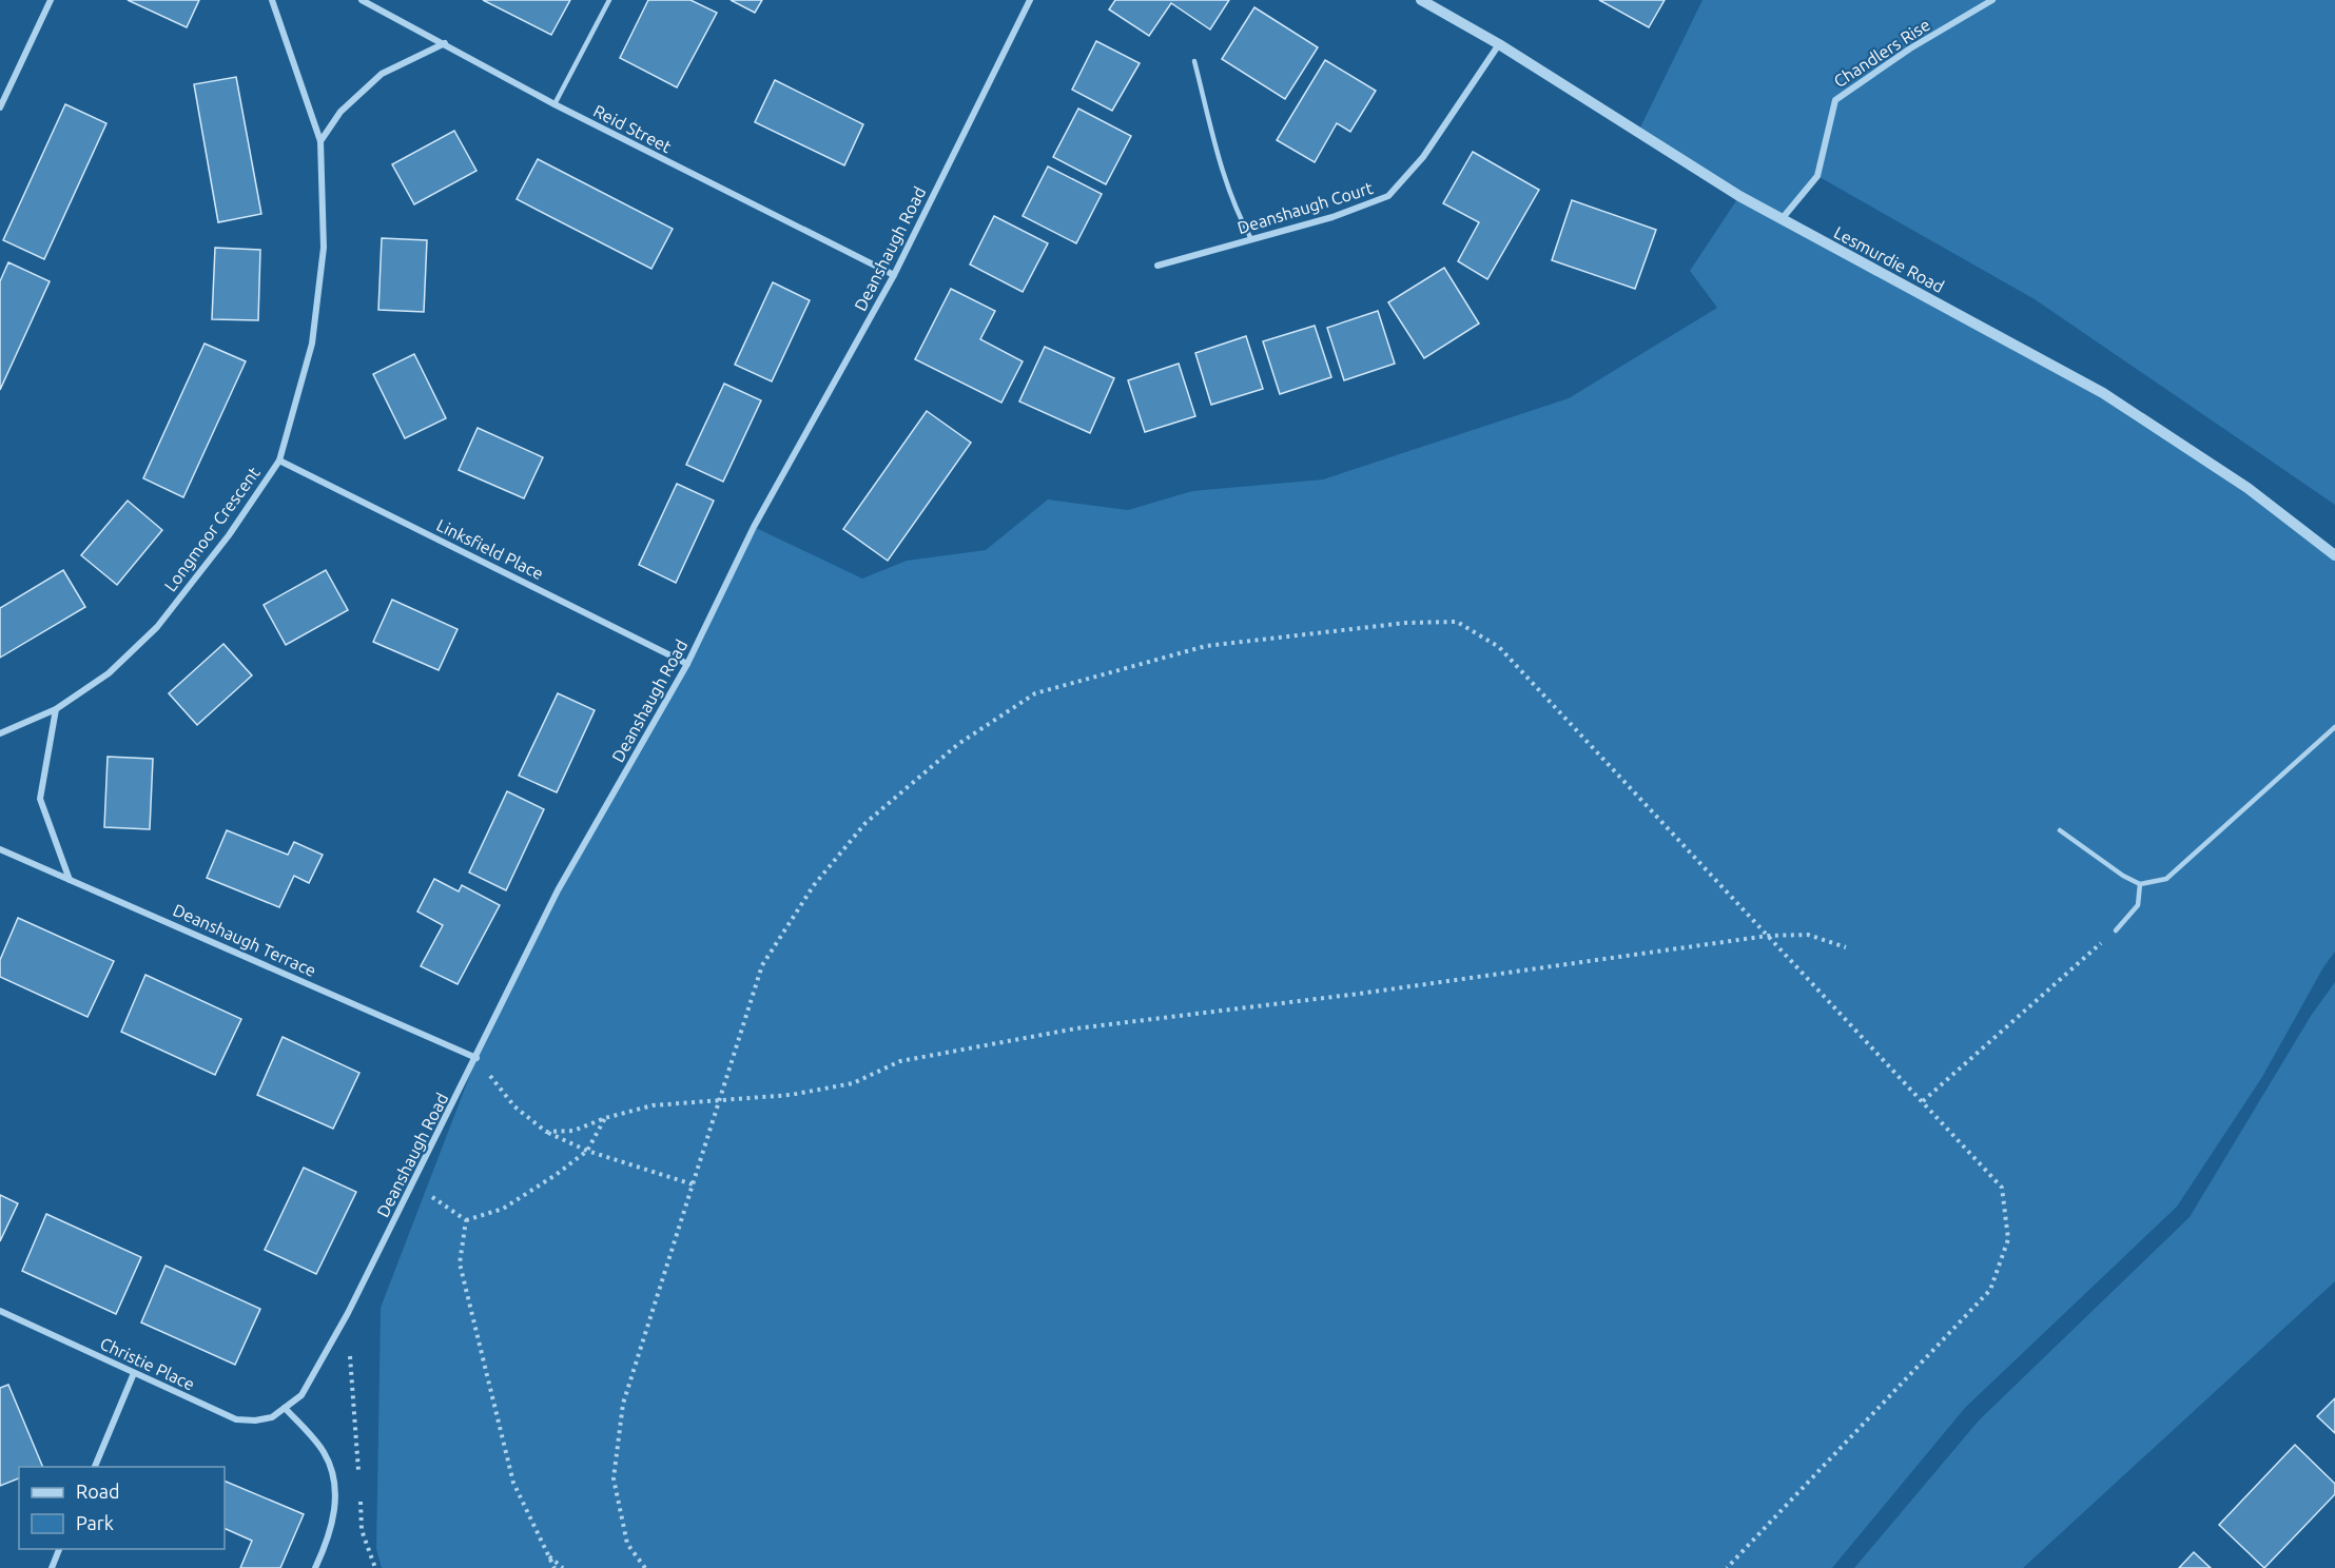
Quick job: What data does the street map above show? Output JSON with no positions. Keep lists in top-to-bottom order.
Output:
{
  "streets": {
    "street": [
      "Chandlers Rise",
      "Reid Street",
      "Deanshaugh Court",
      "Deanshaugh Road",
      "Lesmurdie Road",
      "Longmoor Crescent",
      "Linksfield Place",
      "Deanshaugh Terrace",
      "Christie Place"
    ]
  },
  "crossings": [
    ["Chandlers Rise", "Lesmurdie Road"],
    ["Reid Street", "Deanshaugh Road"],
    ["Deanshaugh Court", "Lesmurdie Road"],
    ["Deanshaugh Road", "Linksfield Place"],
    ["Deanshaugh Road", "Deanshaugh Terrace"],
    ["Deanshaugh Road", "Christie Place"],
    ["Longmoor Crescent", "Linksfield Place"]
  ],
  "legend": ["Road", "Park"]
}
